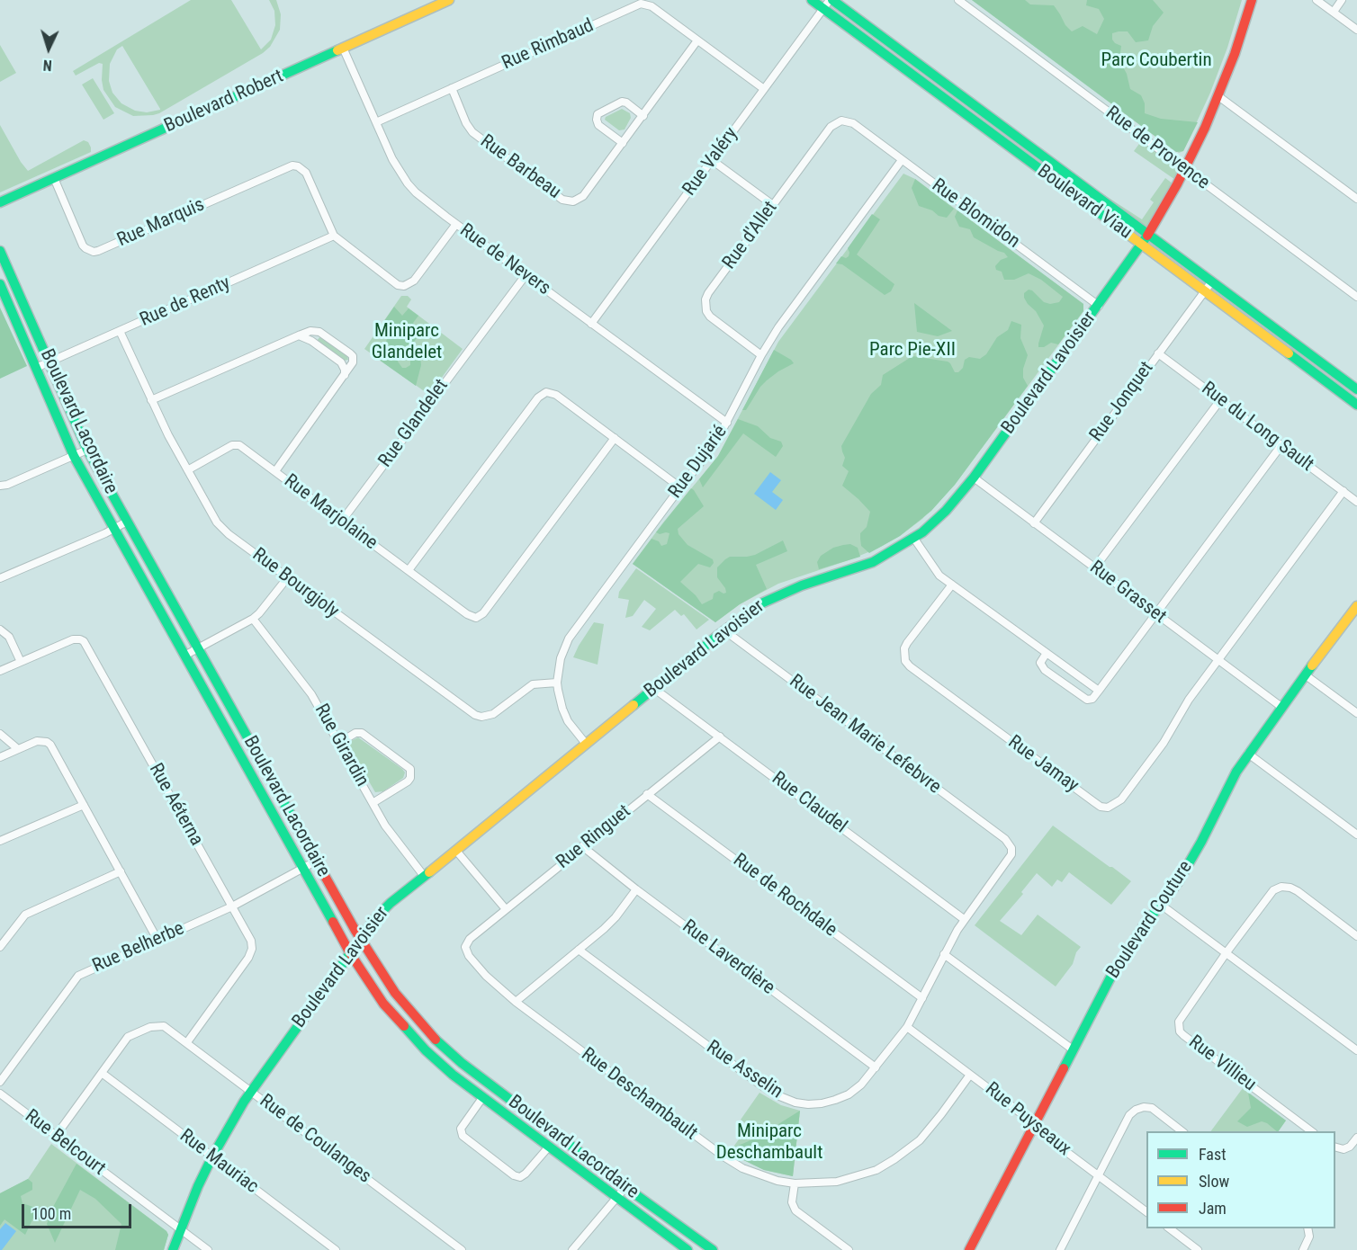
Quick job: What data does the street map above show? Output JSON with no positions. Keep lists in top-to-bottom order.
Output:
{
  "streets": {
    "main road": [
      "Boulevard Robert",
      "Boulevard Viau",
      "Boulevard Lavoisier",
      "Boulevard Lacordaire",
      "Boulevard Couture"
    ],
    "street": [
      "Rue Rimbaud",
      "Rue de Provence",
      "Rue Valéry",
      "Rue Barbeau",
      "Rue Blomidon",
      "Rue Marquis",
      "Rue d'Allet",
      "Rue de Nevers",
      "Rue de Renty",
      "Rue Jonquet",
      "Rue Glandelet",
      "Rue du Long Sault",
      "Rue Dujarié",
      "Rue Marjolaine",
      "Rue Bourgjoly",
      "Rue Grasset",
      "Rue Jean Marie Lefebvre",
      "Rue Girardin",
      "Rue Jamay",
      "Rue Claudel",
      "Rue Aéterna",
      "Rue Ringuet",
      "Rue de Rochdale",
      "Rue Belherbe",
      "Rue Laverdière",
      "Rue Villieu",
      "Rue Asselin",
      "Rue Deschambault",
      "Rue Puyseaux",
      "Rue de Coulanges",
      "Rue Belcourt",
      "Rue Mauriac"
    ]
  },
  "crossings": [
    ["Rue Rimbaud", "Rue Valéry"],
    ["Rue Rimbaud", "Rue Barbeau"],
    ["Rue Rimbaud", "Rue de Nevers"],
    ["Boulevard Robert", "Rue Marquis"],
    ["Boulevard Robert", "Rue de Nevers"],
    ["Rue de Provence", "Boulevard Lavoisier"],
    ["Rue Valéry", "Boulevard Viau"],
    ["Rue Valéry", "Rue de Nevers"],
    ["Boulevard Viau", "Boulevard Lavoisier"],
    ["Boulevard Viau", "Rue Jonquet"],
    ["Rue Blomidon", "Rue d'Allet"],
    ["Rue Blomidon", "Boulevard Lavoisier"],
    ["Rue Blomidon", "Rue Dujarié"],
    ["Rue Marquis", "Rue de Renty"],
    ["Rue d'Allet", "Rue Dujarié"],
    ["Rue de Nevers", "Rue Glandelet"],
    ["Rue de Nevers", "Rue Dujarié"],
    ["Rue de Renty", "Boulevard Lacordaire"],
    ["Rue de Renty", "Rue Bourgjoly"],
    ["Boulevard Lavoisier", "Boulevard Lacordaire"],
    ["Boulevard Lavoisier", "Rue Dujarié"],
    ["Boulevard Lavoisier", "Rue Grasset"],
    ["Boulevard Lavoisier", "Rue Jean Marie Lefebvre"],
    ["Boulevard Lavoisier", "Rue Girardin"],
    ["Boulevard Lavoisier", "Rue Claudel"],
    ["Boulevard Lavoisier", "Rue de Coulanges"],
    ["Boulevard Lavoisier", "Rue Belcourt"],
    ["Boulevard Lavoisier", "Rue Mauriac"],
    ["Rue Jonquet", "Rue du Long Sault"],
    ["Rue Jonquet", "Rue Grasset"],
    ["Boulevard Lacordaire", "Rue Belherbe"],
    ["Rue Glandelet", "Rue Marjolaine"],
    ["Rue Dujarié", "Rue Bourgjoly"],
    ["Rue Marjolaine", "Rue Bourgjoly"],
    ["Rue Grasset", "Rue Jamay"],
    ["Rue Grasset", "Boulevard Couture"],
    ["Rue Jean Marie Lefebvre", "Rue Asselin"],
    ["Rue Claudel", "Rue Ringuet"],
    ["Rue Claudel", "Rue Asselin"],
    ["Rue Aéterna", "Rue Belherbe"],
    ["Rue Aéterna", "Rue de Coulanges"],
    ["Rue Ringuet", "Rue de Rochdale"],
    ["Rue Ringuet", "Rue Laverdière"],
    ["Rue Ringuet", "Rue Deschambault"],
    ["Rue de Rochdale", "Rue Asselin"],
    ["Boulevard Couture", "Rue Puyseaux"],
    ["Rue Laverdière", "Rue Asselin"],
    ["Rue Asselin", "Rue Puyseaux"],
    ["Rue Deschambault", "Rue Puyseaux"],
    ["Rue de Coulanges", "Rue Mauriac"]
  ],
  "parks": [
    "Parc Coubertin",
    "Miniparc Glandelet",
    "Parc Pie-XII",
    "Miniparc Deschambault"
  ],
  "legend": ["Fast", "Slow", "Jam"],
  "scale_bar": "100 m",
  "north": "bottom"
}
